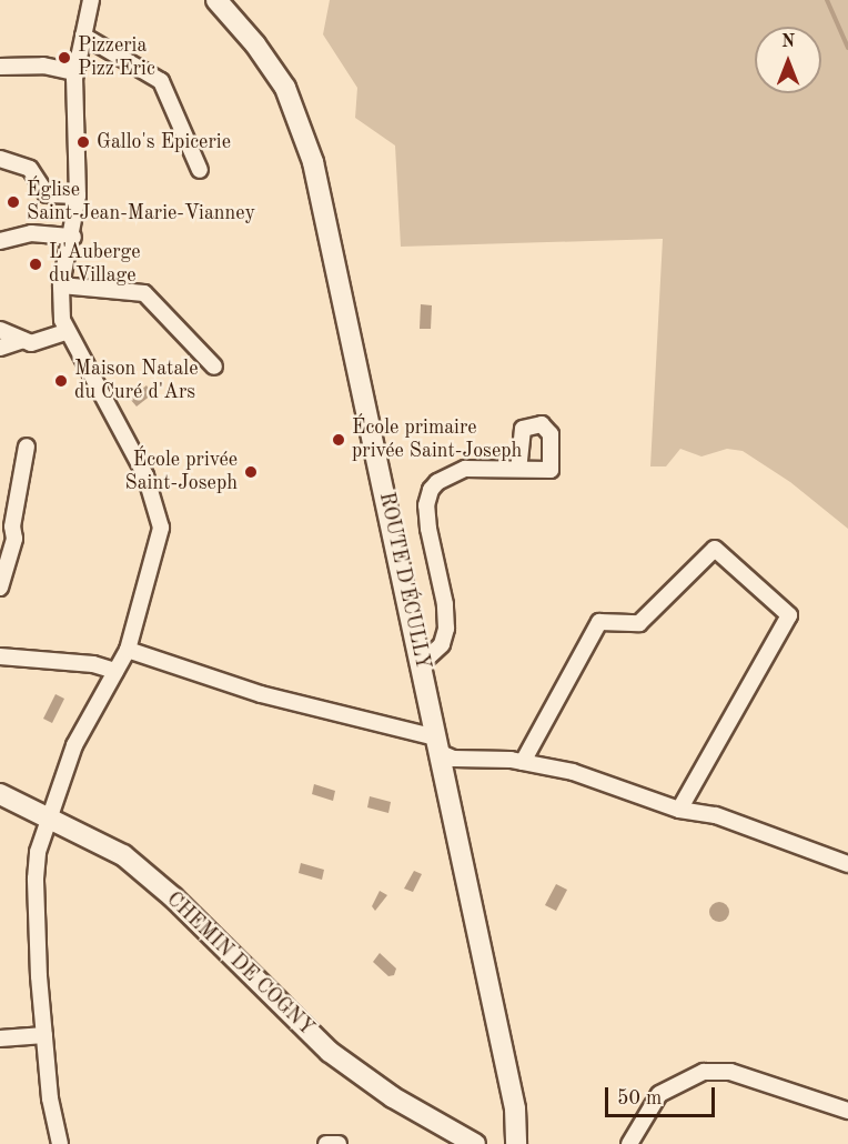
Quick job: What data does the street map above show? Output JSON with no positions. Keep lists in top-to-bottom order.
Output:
{
  "streets": {
    "street": ["ROUTE D'ÉCULLY", "CHEMIN DE COGNY"]
  },
  "places": [
    "Pizzeria Pizz'Eric",
    "Gallo's Epicerie",
    "Église Saint-Jean-Marie-Vianney",
    "L'Auberge du Village",
    "Maison Natale du Curé d'Ars",
    "École primaire privée Saint-Joseph",
    "École privée Saint-Joseph"
  ],
  "scale_bar": "50 m",
  "north": "top"
}
